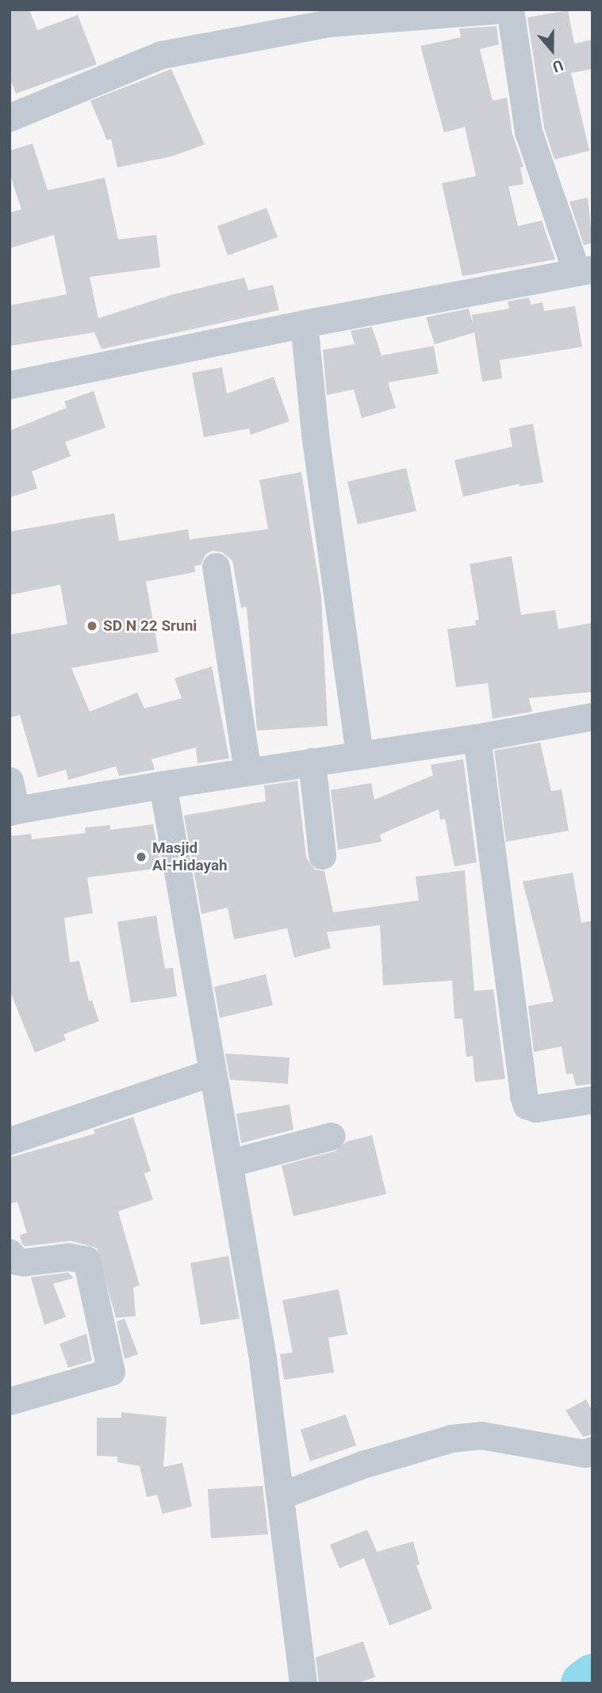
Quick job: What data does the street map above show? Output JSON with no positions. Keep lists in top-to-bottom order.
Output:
{
  "places": ["SD N 22 Sruni", "Masjid Al-Hidayah"],
  "north": "bottom"
}
